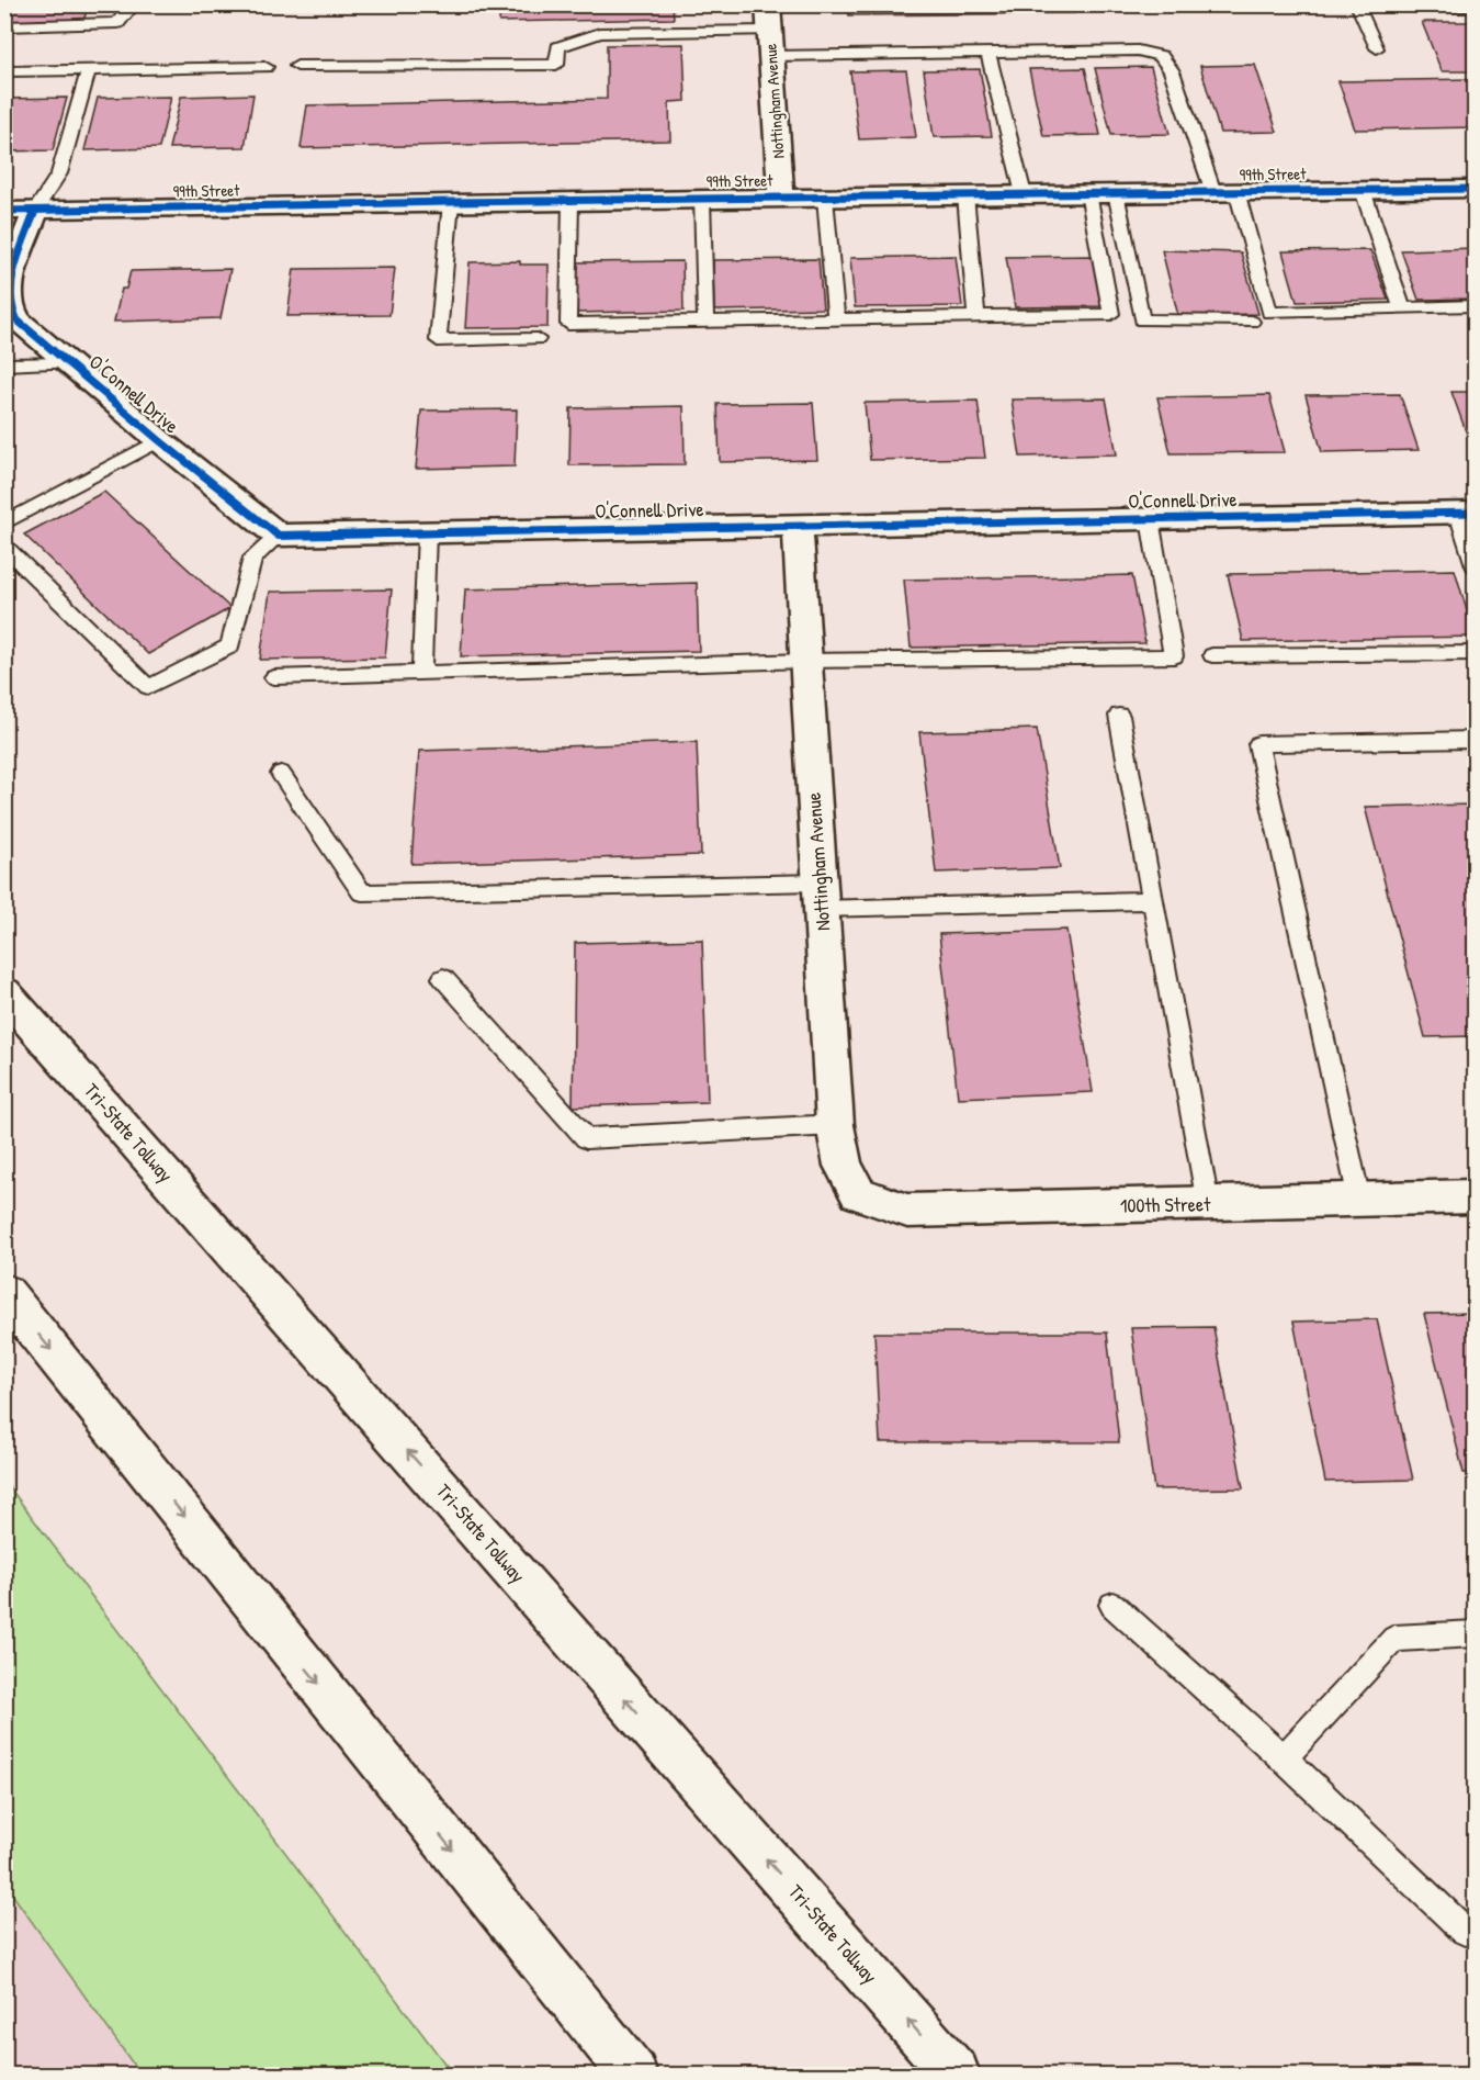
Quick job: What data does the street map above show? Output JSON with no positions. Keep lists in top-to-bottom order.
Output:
{
  "streets": {
    "main road": [
      "Nottingham Avenue",
      "99th Street",
      "O'Connell Drive",
      "Tri-State Tollway",
      "100th Street"
    ]
  },
  "crossings": [
    ["Nottingham Avenue", "99th Street"],
    ["Nottingham Avenue", "O'Connell Drive"],
    ["Nottingham Avenue", "100th Street"],
    ["99th Street", "O'Connell Drive"]
  ]
}
